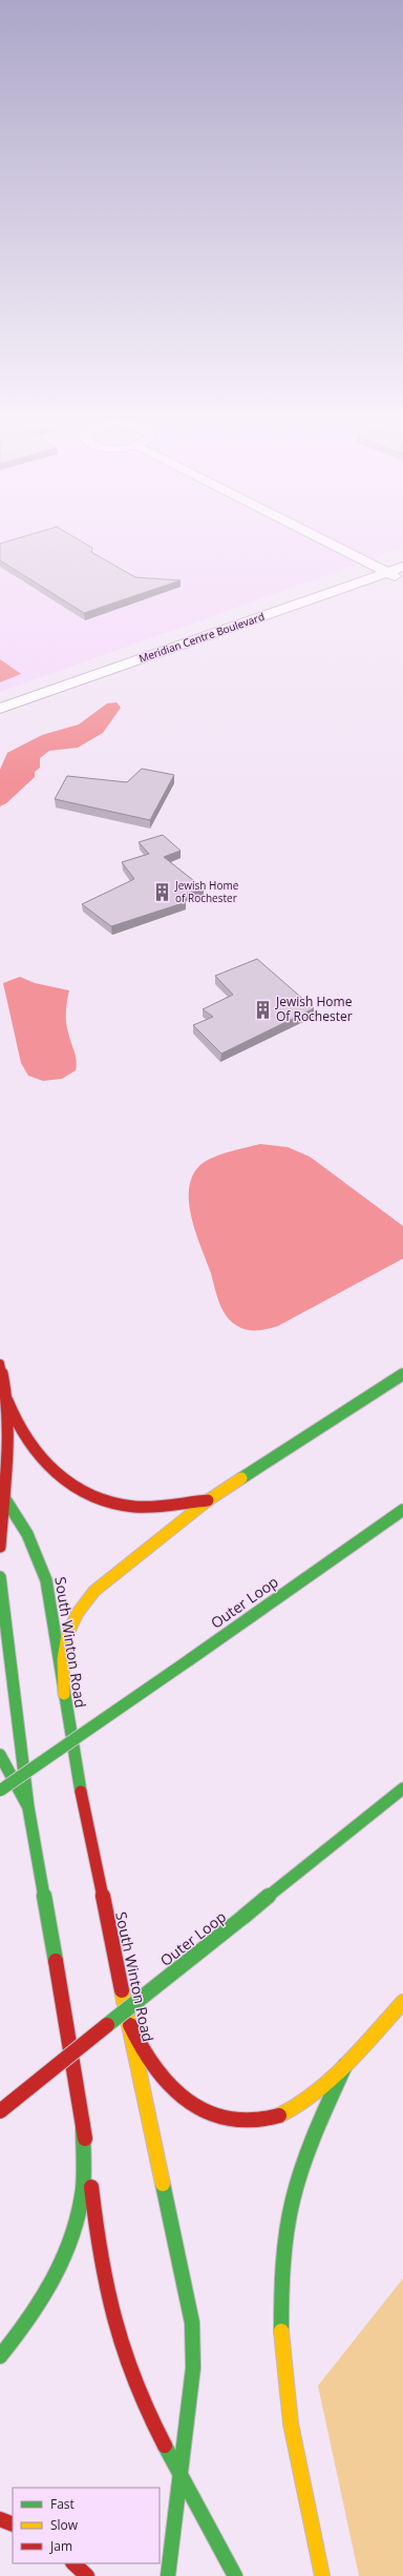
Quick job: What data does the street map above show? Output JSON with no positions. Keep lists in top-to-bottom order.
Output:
{
  "streets": {
    "main road": ["Outer Loop", "South Winton Road"],
    "street": ["Meridian Centre Boulevard"]
  },
  "places": {
    "building": ["Jewish Home of Rochester", "Jewish Home Of Rochester"]
  },
  "legend": ["Fast", "Slow", "Jam"]
}
